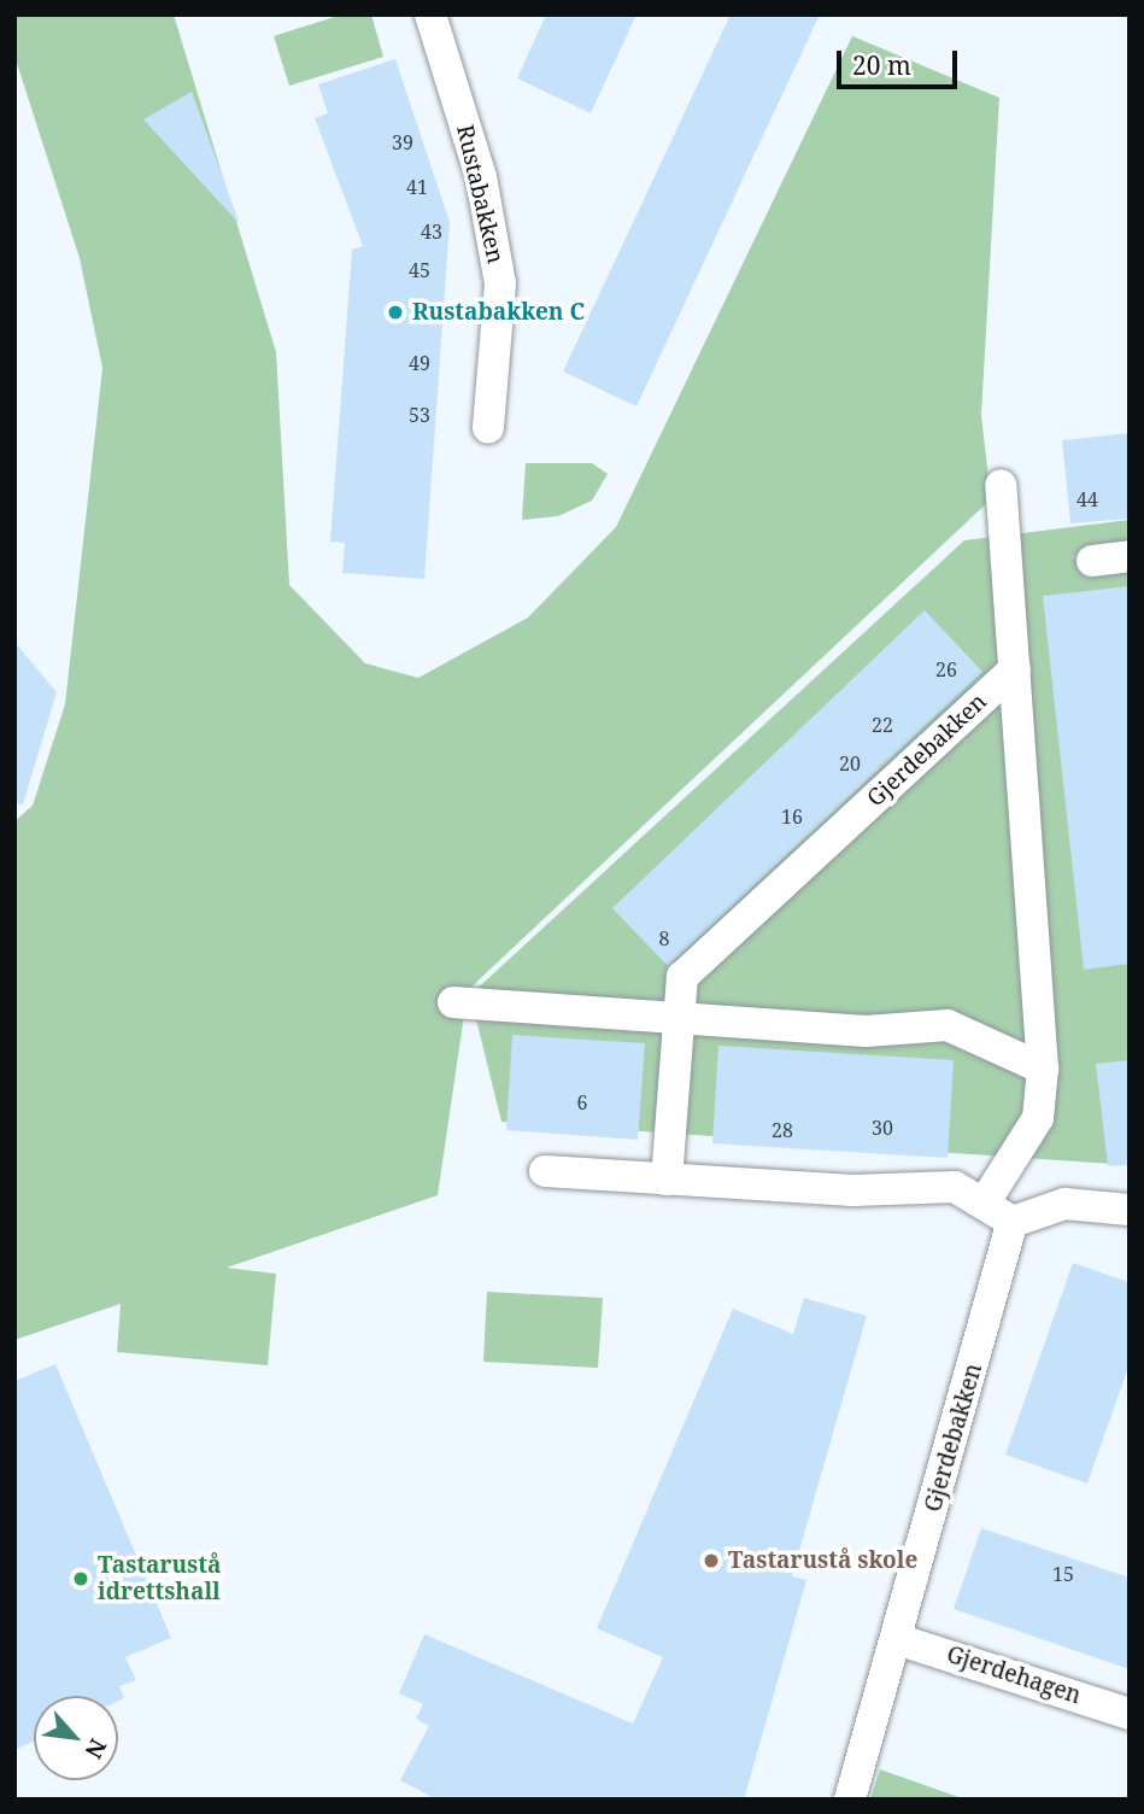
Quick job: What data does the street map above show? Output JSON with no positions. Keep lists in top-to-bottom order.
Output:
{
  "streets": {
    "street": ["Rustabakken", "Gjerdebakken", "Gjerdehagen"]
  },
  "crossings": [
    ["Gjerdebakken", "Gjerdehagen"]
  ],
  "places": ["Rustabakken C", "Tastarustå skole", "Tastarustå idrettshall"],
  "house_numbers": [
    "39",
    "41",
    "43",
    "45",
    "49",
    "53",
    "44",
    "26",
    "22",
    "20",
    "16",
    "8",
    "6",
    "30",
    "28",
    "15"
  ],
  "scale_bar": "20 m",
  "north": "bottom right"
}
